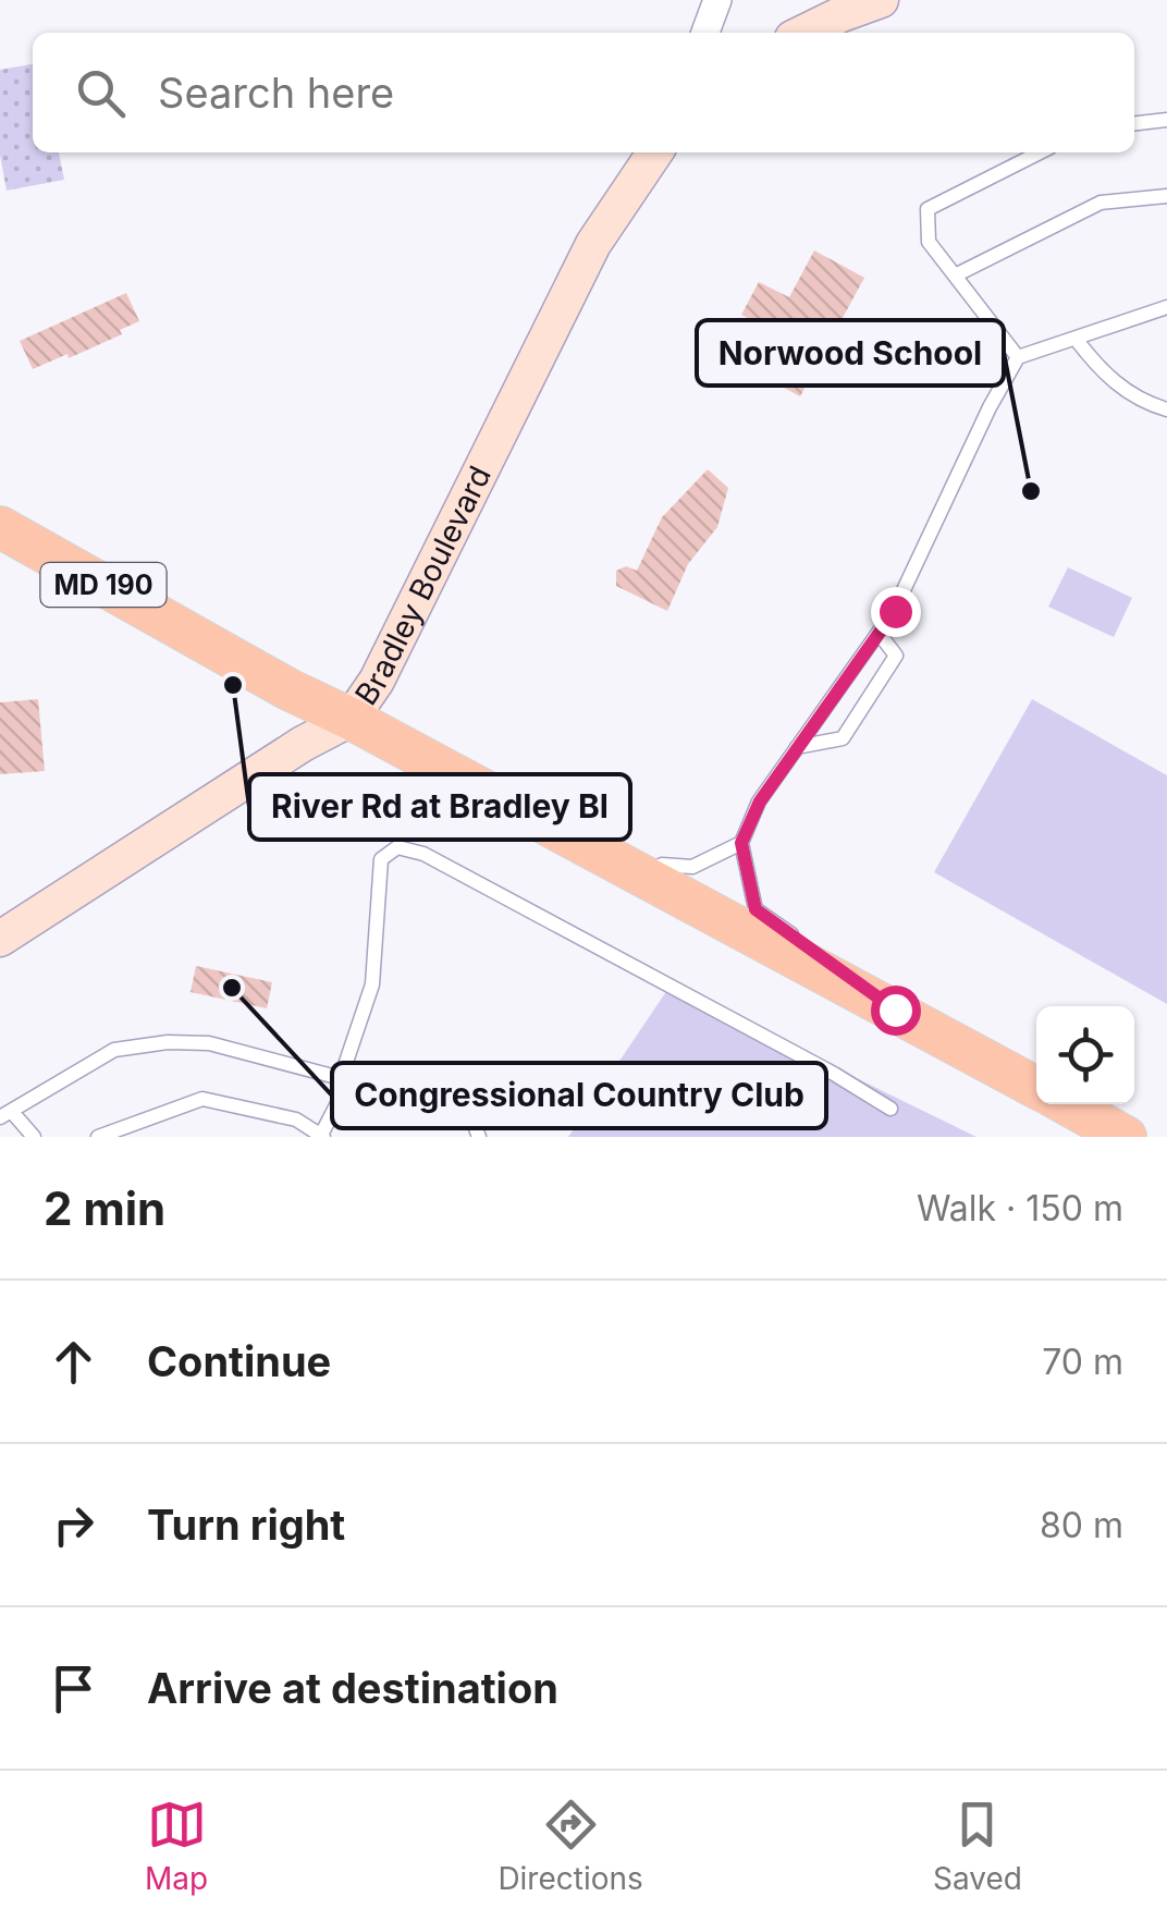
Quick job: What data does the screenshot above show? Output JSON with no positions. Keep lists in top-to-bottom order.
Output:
{
  "streets": {
    "main road": ["MD 190", "Bradley Boulevard"]
  },
  "crossings": [
    ["MD 190", "Bradley Boulevard"]
  ],
  "places": ["Norwood School", "River Rd at Bradley Bl", "Congressional Country Club"],
  "page": {
    "search": "Search here",
    "heading": ["2 min", "Walk · 150 m"],
    "list": [
      ["Continue", "70 m"],
      ["Turn right", "80 m"],
      "Arrive at destination"
    ],
    "nav": ["Map", "Directions", "Saved"]
  }
}
